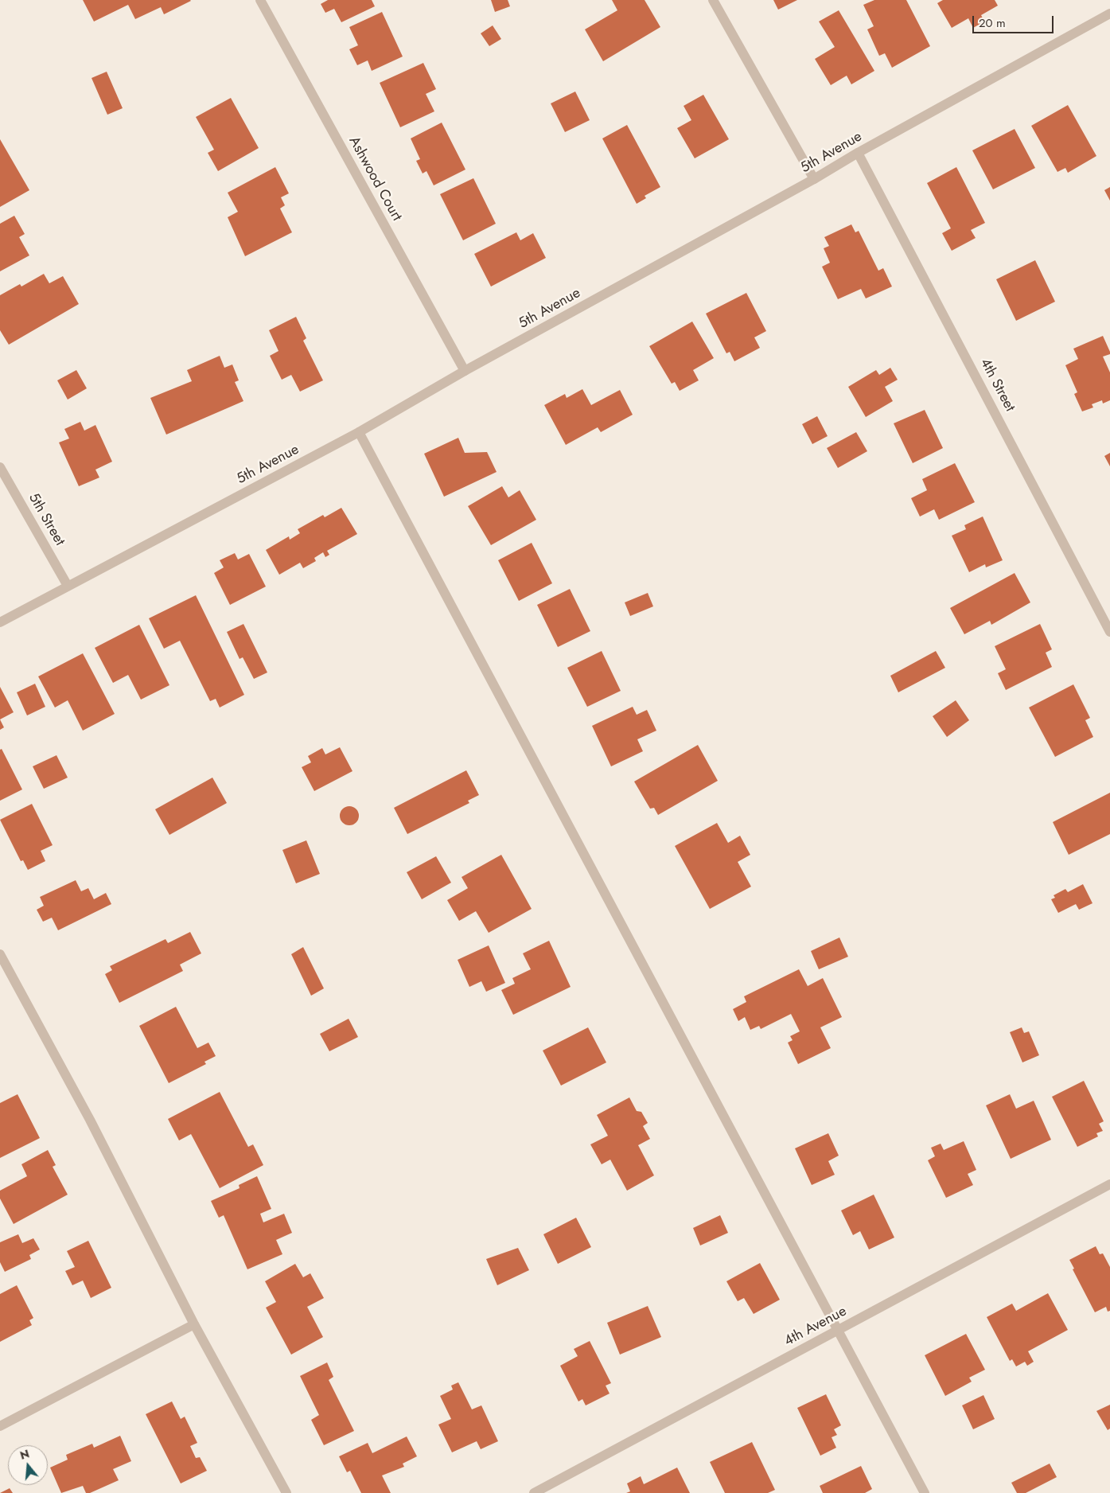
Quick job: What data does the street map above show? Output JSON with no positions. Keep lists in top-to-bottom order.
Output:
{
  "streets": {
    "street": [
      "5th Avenue",
      "Ashwood Court",
      "4th Street",
      "5th Street",
      "4th Avenue"
    ]
  },
  "crossings": [
    ["5th Avenue", "Ashwood Court"],
    ["5th Avenue", "4th Street"],
    ["5th Avenue", "5th Street"]
  ],
  "scale_bar": "20 m",
  "north": "top"
}
